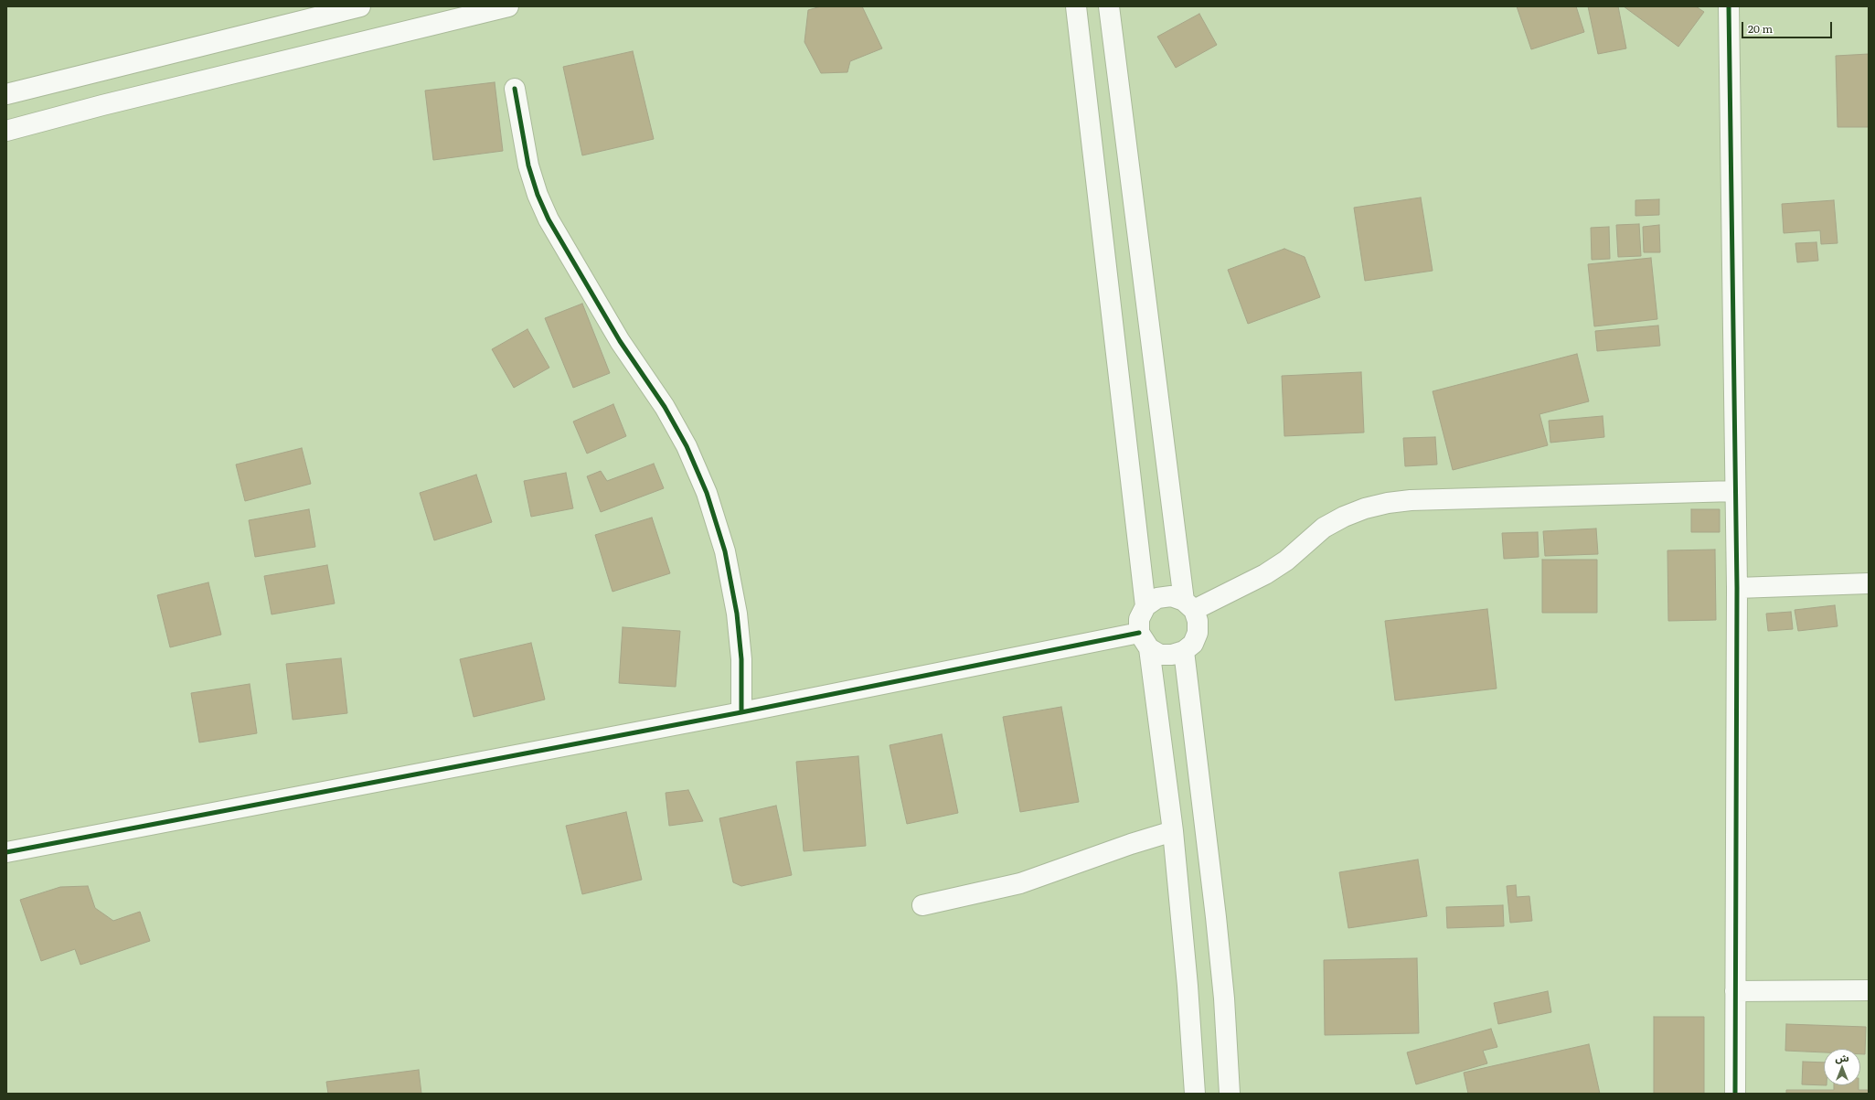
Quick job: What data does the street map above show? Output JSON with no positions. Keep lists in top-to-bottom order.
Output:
{
  "scale_bar": "20 m",
  "north": "top"
}
